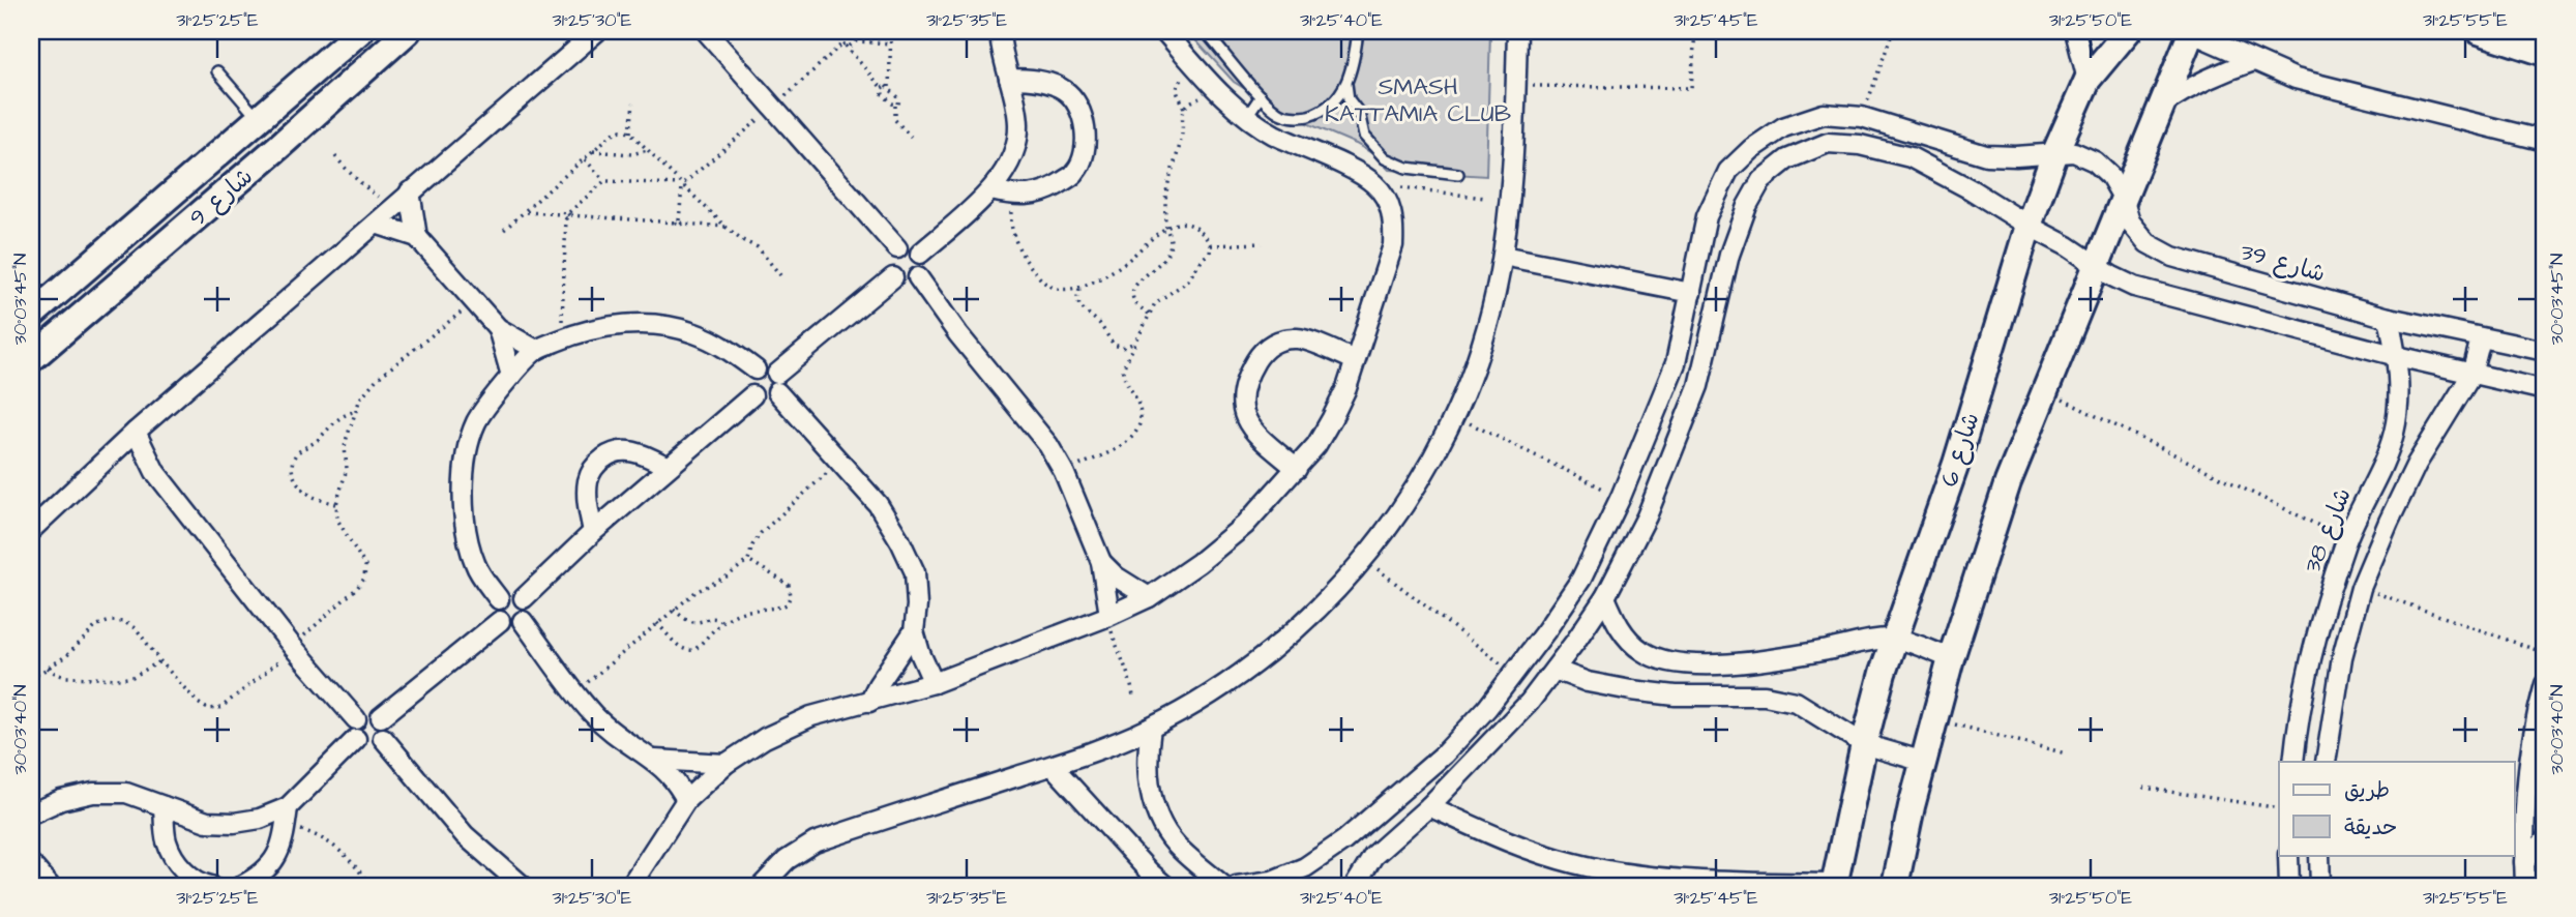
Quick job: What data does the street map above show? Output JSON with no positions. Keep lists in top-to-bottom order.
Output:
{
  "streets": {
    "street": [
      "شارع 9",
      "شارع 39",
      "شارع 6",
      "شارع 38"
    ]
  },
  "crossings": [
    ["شارع 39", "شارع 6"],
    ["شارع 39", "شارع 38"]
  ],
  "parks": ["SMASH KATTAMIA CLUB"],
  "legend": ["طريق", "حديقة"],
  "coordinates": [
    "31°25'25\"E",
    "31°25'30\"E",
    "31°25'35\"E",
    "31°25'40\"E",
    "31°25'45\"E",
    "31°25'50\"E",
    "31°25'55\"E",
    "30°03'45\"N",
    "30°03'40\"N"
  ]
}
